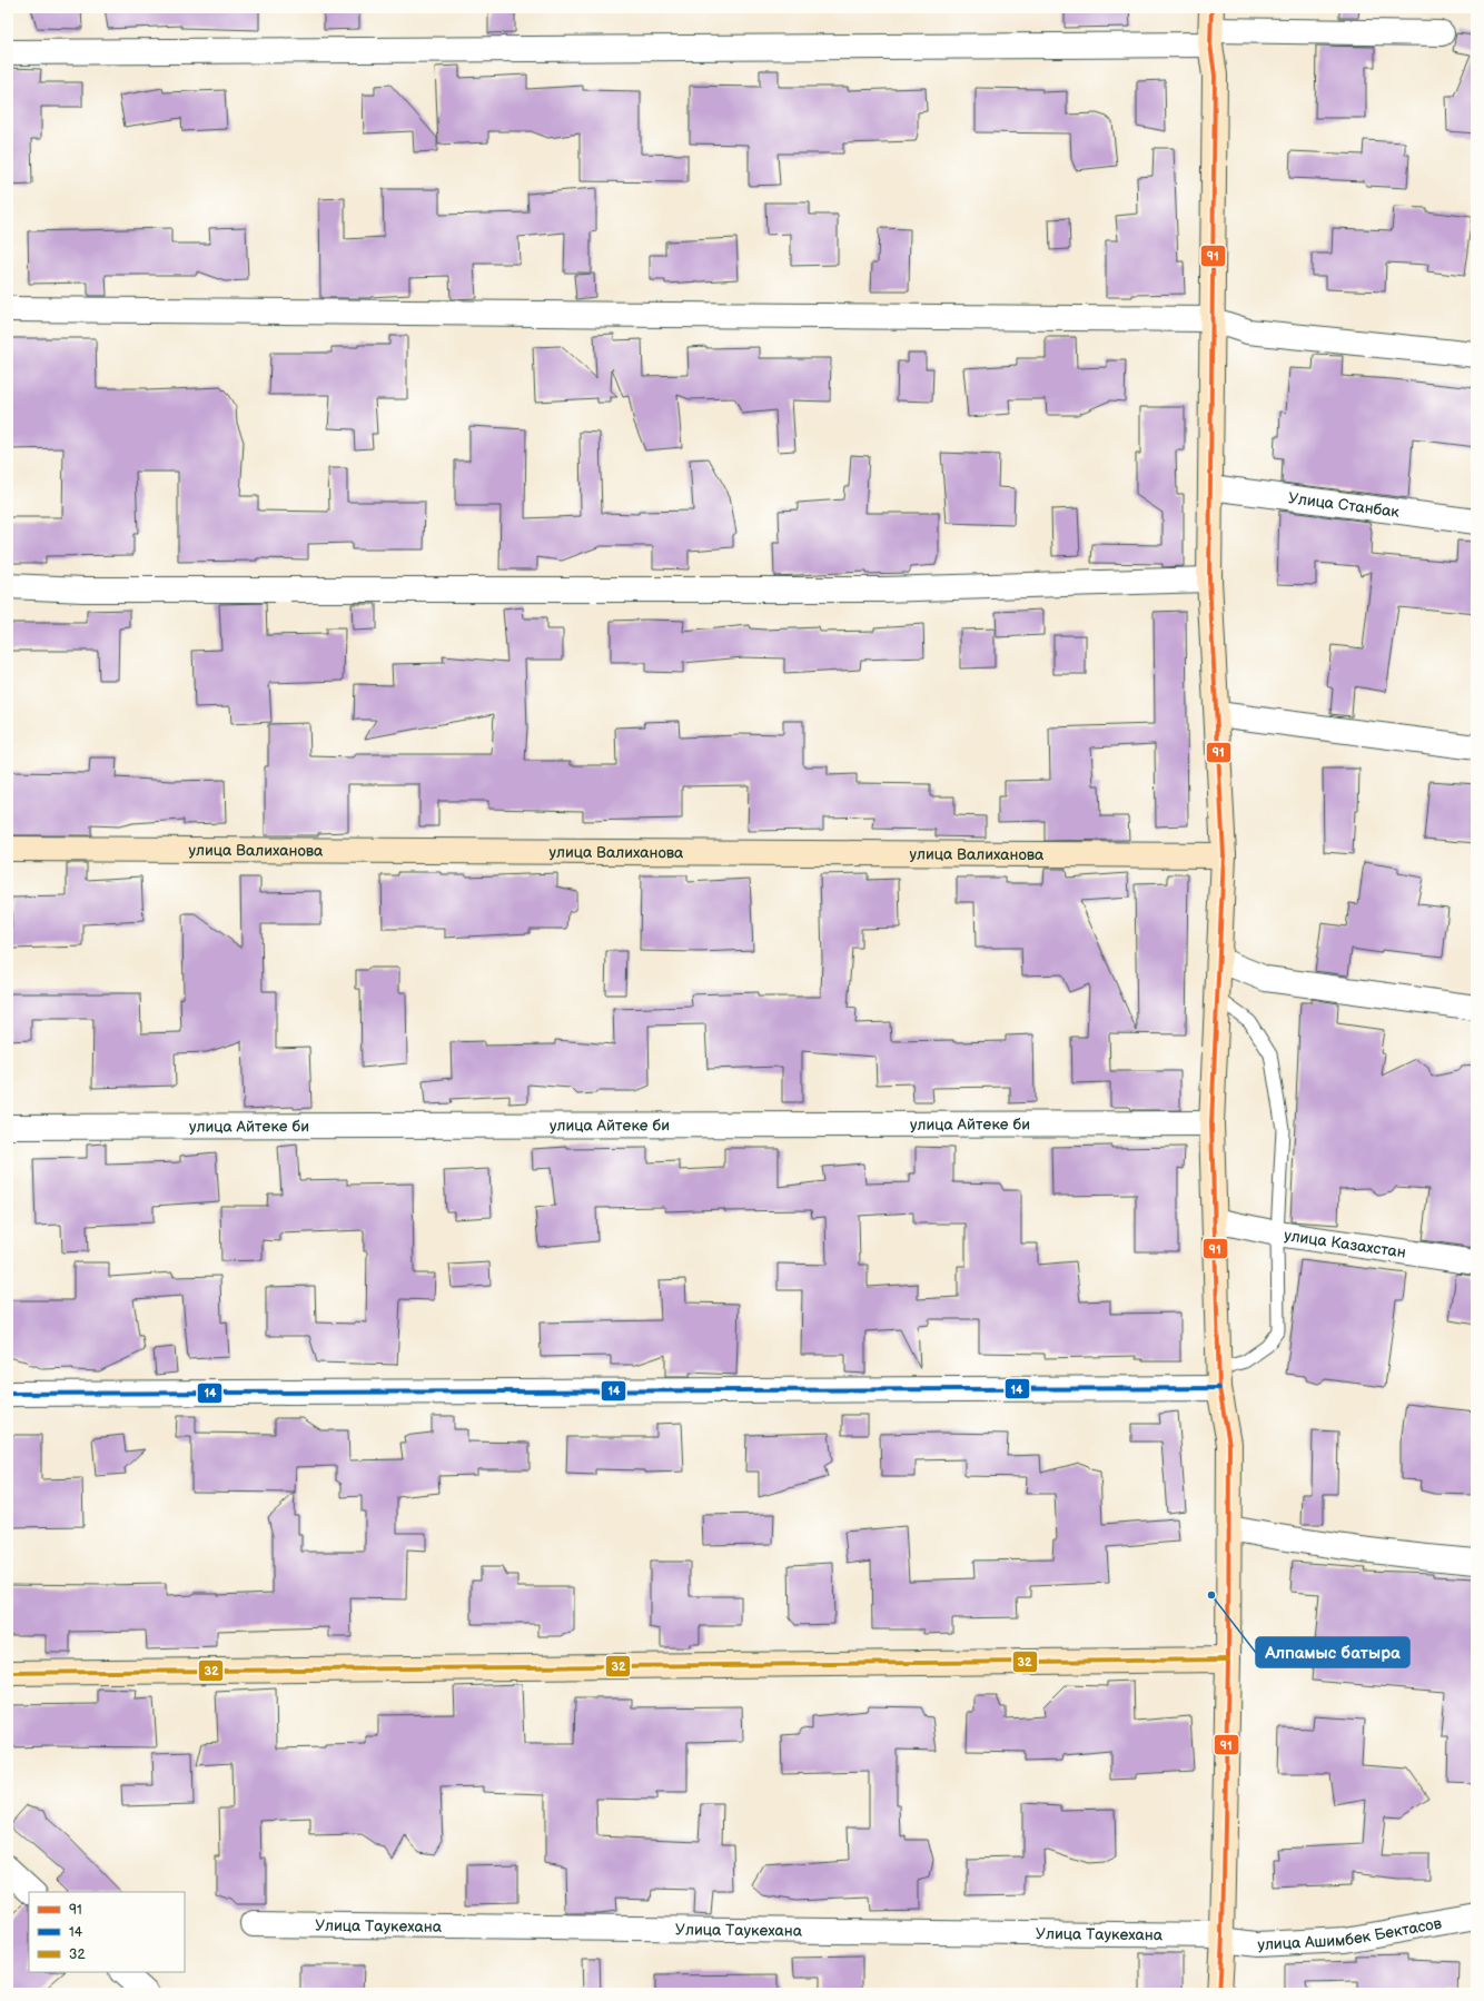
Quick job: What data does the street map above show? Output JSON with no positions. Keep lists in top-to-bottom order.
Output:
{
  "streets": {
    "street": [
      "Улица Станбак",
      "улица Валиханова",
      "улица Айтеке би",
      "улица Казахстан",
      "Улица Таукехана",
      "улица Ашимбек Бектасов"
    ]
  },
  "crossings": [
    ["Улица Таукехана", "улица Ашимбек Бектасов"]
  ],
  "places": ["Алпамыс батыра"],
  "lines": ["transit line 91", "transit line 14", "transit line 32"],
  "legend": ["91", "14", "32"]
}
